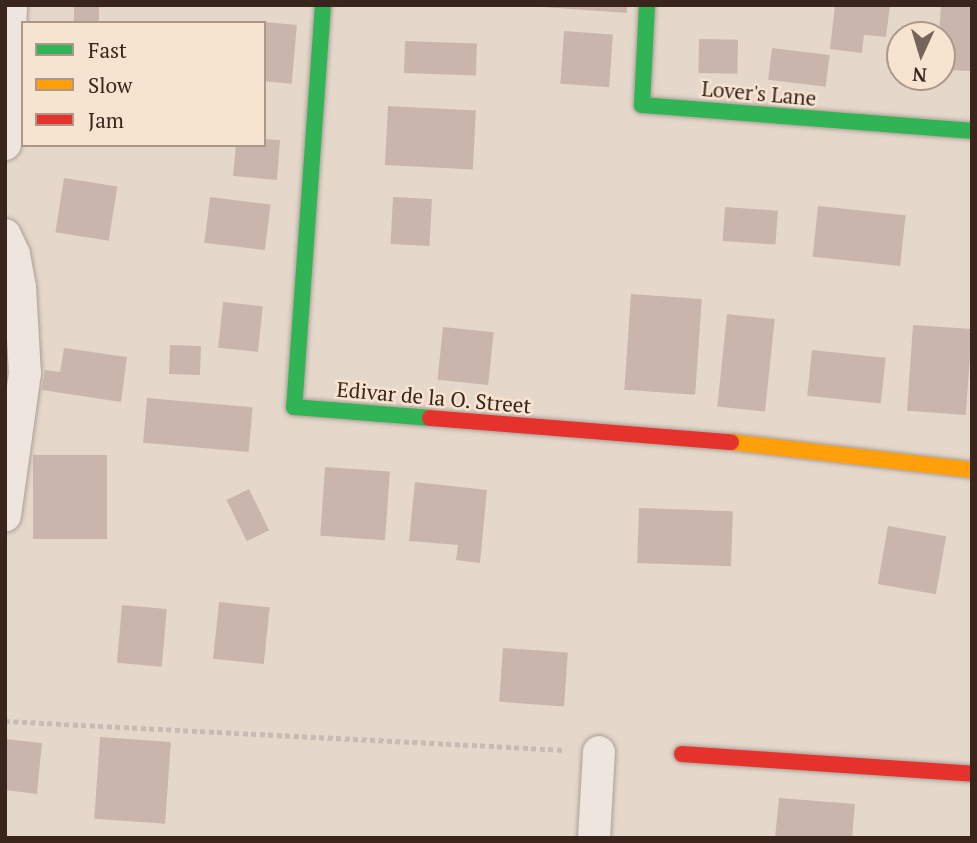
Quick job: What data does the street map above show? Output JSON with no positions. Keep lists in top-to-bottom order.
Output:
{
  "streets": {
    "street": ["Lover's Lane", "Edivar de la O. Street"]
  },
  "legend": ["Fast", "Slow", "Jam"],
  "north": "bottom"
}
